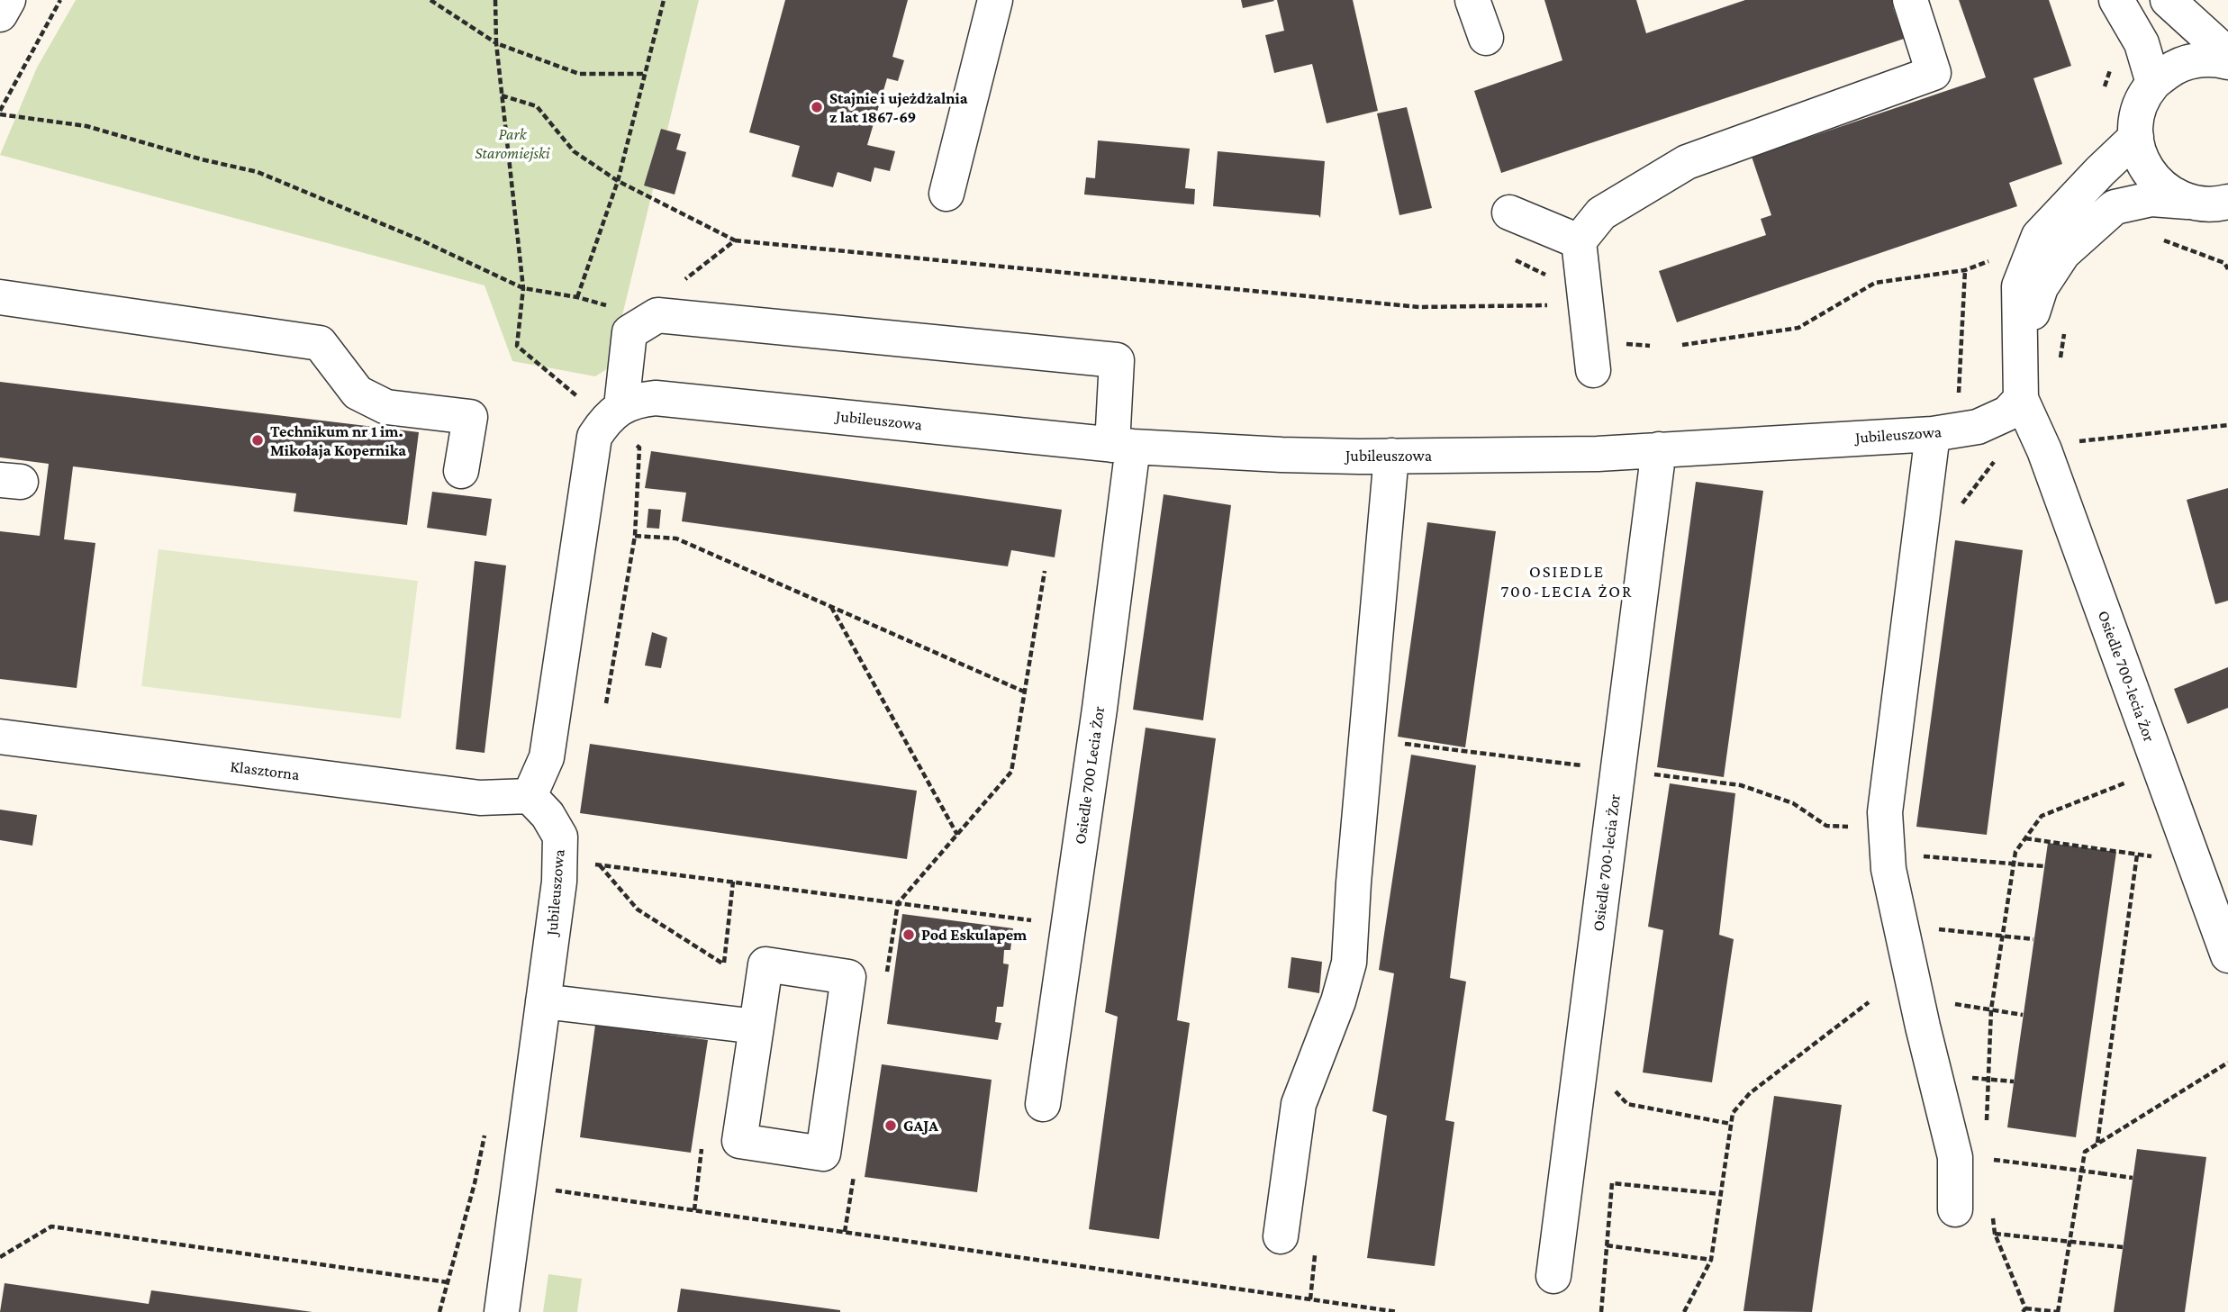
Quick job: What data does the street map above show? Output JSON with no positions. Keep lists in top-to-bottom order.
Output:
{
  "streets": {
    "street": [
      "Jubileuszowa",
      "Osiedle 700-lecia Żor",
      "Klasztorna",
      "Osiedle 700 Lecia Żor"
    ]
  },
  "crossings": [
    ["Jubileuszowa", "Osiedle 700-lecia Żor"],
    ["Jubileuszowa", "Klasztorna"],
    ["Jubileuszowa", "Osiedle 700 Lecia Żor"]
  ],
  "districts": ["OSIEDLE 700-LECIA ŻOR"],
  "parks": ["Park Staromiejski"],
  "places": [
    "Stajnie i ujeżdżalnia z lat 1867-69",
    "Technikum nr 1 im. Mikołaja Kopernika",
    "Pod Eskulapem",
    "GAJA"
  ]
}
